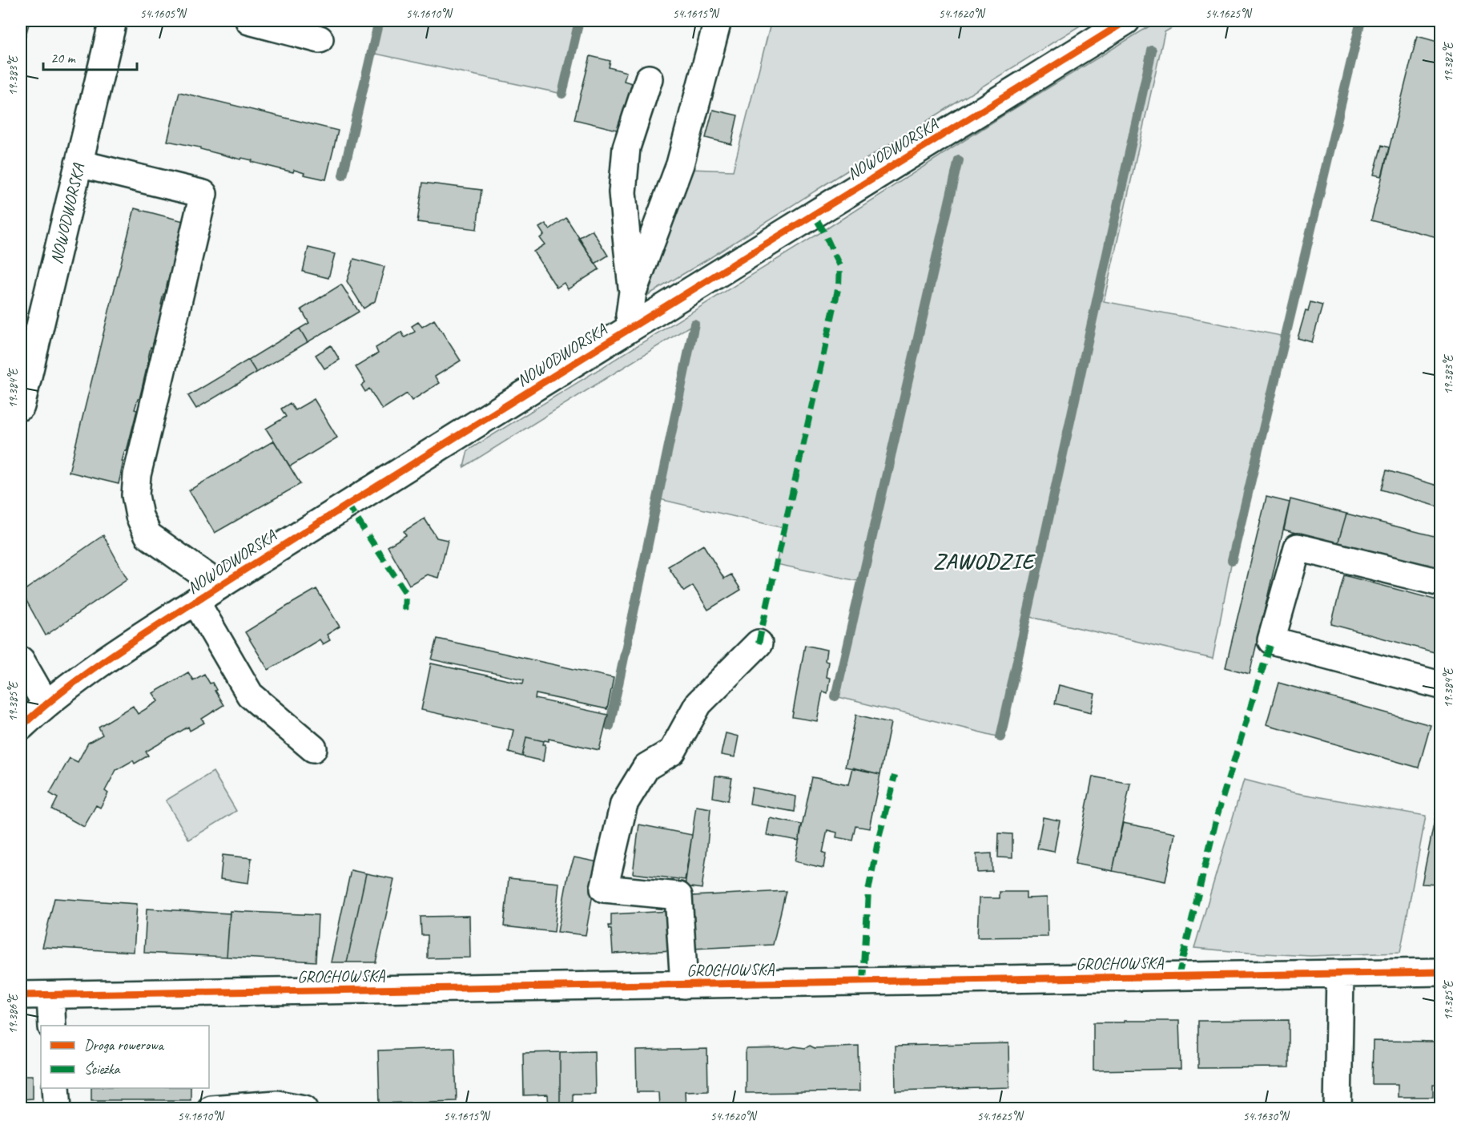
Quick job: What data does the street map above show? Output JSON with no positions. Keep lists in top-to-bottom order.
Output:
{
  "streets": {
    "street": ["NOWODWORSKA", "GROCHOWSKA"]
  },
  "districts": ["ZAWODZIE"],
  "legend": ["Droga rowerowa", "Ścieżka"],
  "scale_bar": "20 m",
  "coordinates": [
    "54.1605°N",
    "54.1610°N",
    "54.1615°N",
    "54.1620°N",
    "54.1625°N",
    "19.382°E",
    "19.383°E",
    "19.384°E",
    "19.385°E",
    "19.386°E",
    "54.1630°N"
  ]
}
